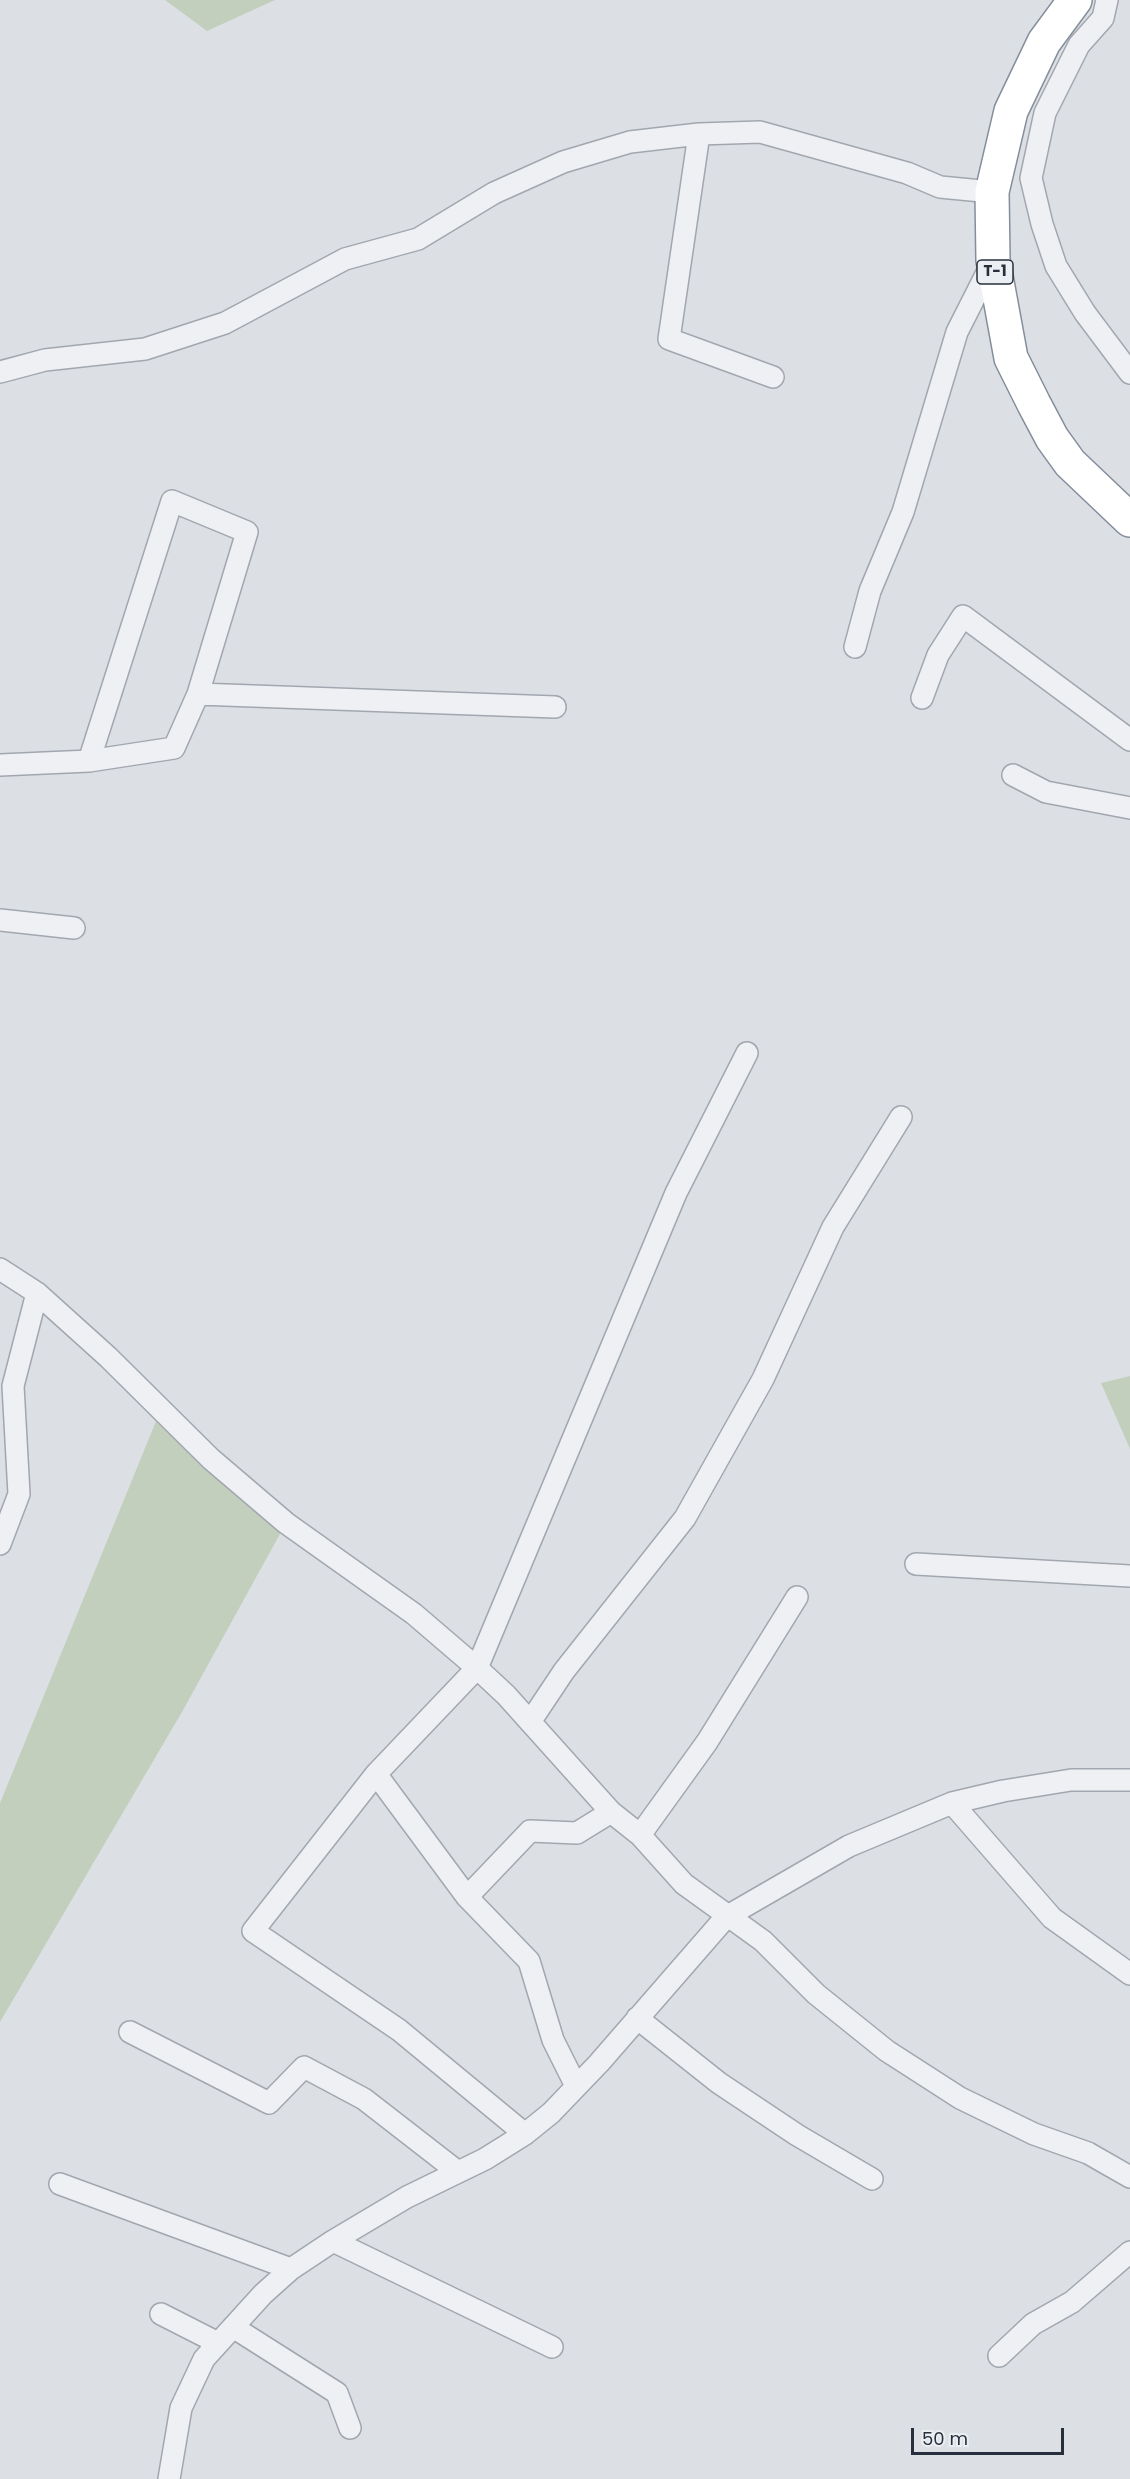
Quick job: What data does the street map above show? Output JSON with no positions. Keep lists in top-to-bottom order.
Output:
{
  "streets": {
    "highway": ["T-1"]
  },
  "scale_bar": "50 m"
}
